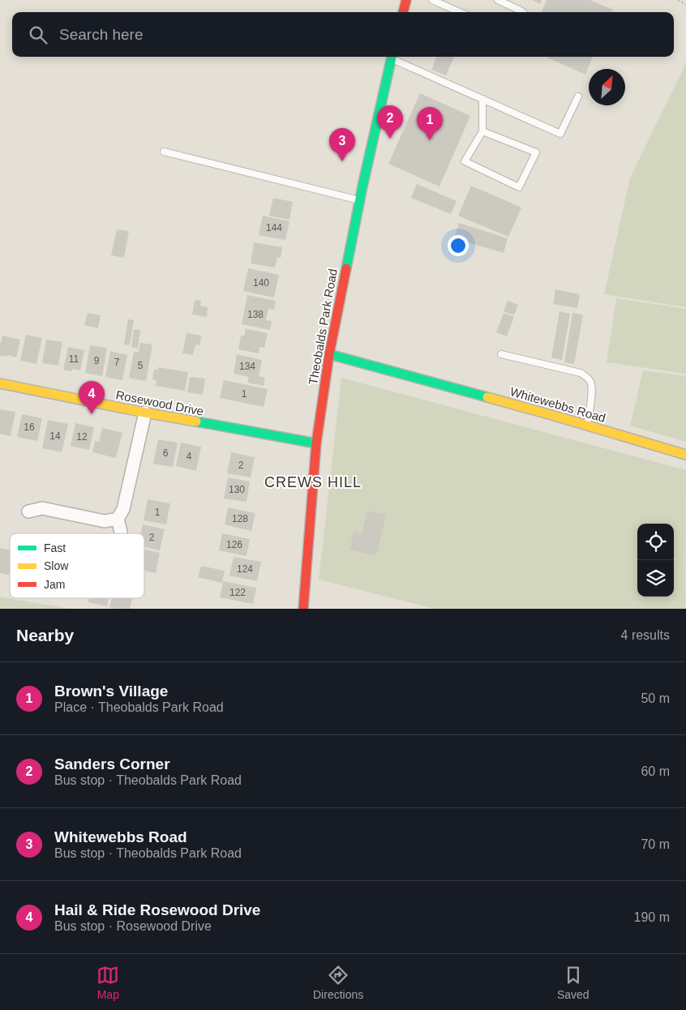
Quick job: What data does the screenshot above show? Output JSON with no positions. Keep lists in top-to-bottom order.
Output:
{
  "streets": {
    "street": ["Theobalds Park Road", "Rosewood Drive", "Whitewebbs Road"]
  },
  "crossings": [
    ["Theobalds Park Road", "Rosewood Drive"],
    ["Theobalds Park Road", "Whitewebbs Road"]
  ],
  "districts": ["CREWS HILL"],
  "house_numbers": [
    "144",
    "140",
    "138",
    "11",
    "9",
    "7",
    "5",
    "134",
    "1",
    "16",
    "14",
    "12",
    "6",
    "4",
    "2",
    "130",
    "1",
    "128",
    "2",
    "126",
    "124",
    "122"
  ],
  "legend": ["Fast", "Slow", "Jam"],
  "north": "top right",
  "page": {
    "search": "Search here",
    "pins": [
      "2",
      "1",
      "3",
      "4"
    ],
    "heading": ["Nearby", "4 results"],
    "list": [
      {
        "mark": "1",
        "name": "Brown's Village",
        "note": "Place · Theobalds Park Road",
        "value": "50 m"
      },
      {
        "mark": "2",
        "name": "Sanders Corner",
        "note": "Bus stop · Theobalds Park Road",
        "value": "60 m"
      },
      {
        "mark": "3",
        "name": "Whitewebbs Road",
        "note": "Bus stop · Theobalds Park Road",
        "value": "70 m"
      },
      {
        "mark": "4",
        "name": "Hail & Ride Rosewood Drive",
        "note": "Bus stop · Rosewood Drive",
        "value": "190 m"
      }
    ],
    "nav": ["Map", "Directions", "Saved"]
  }
}
